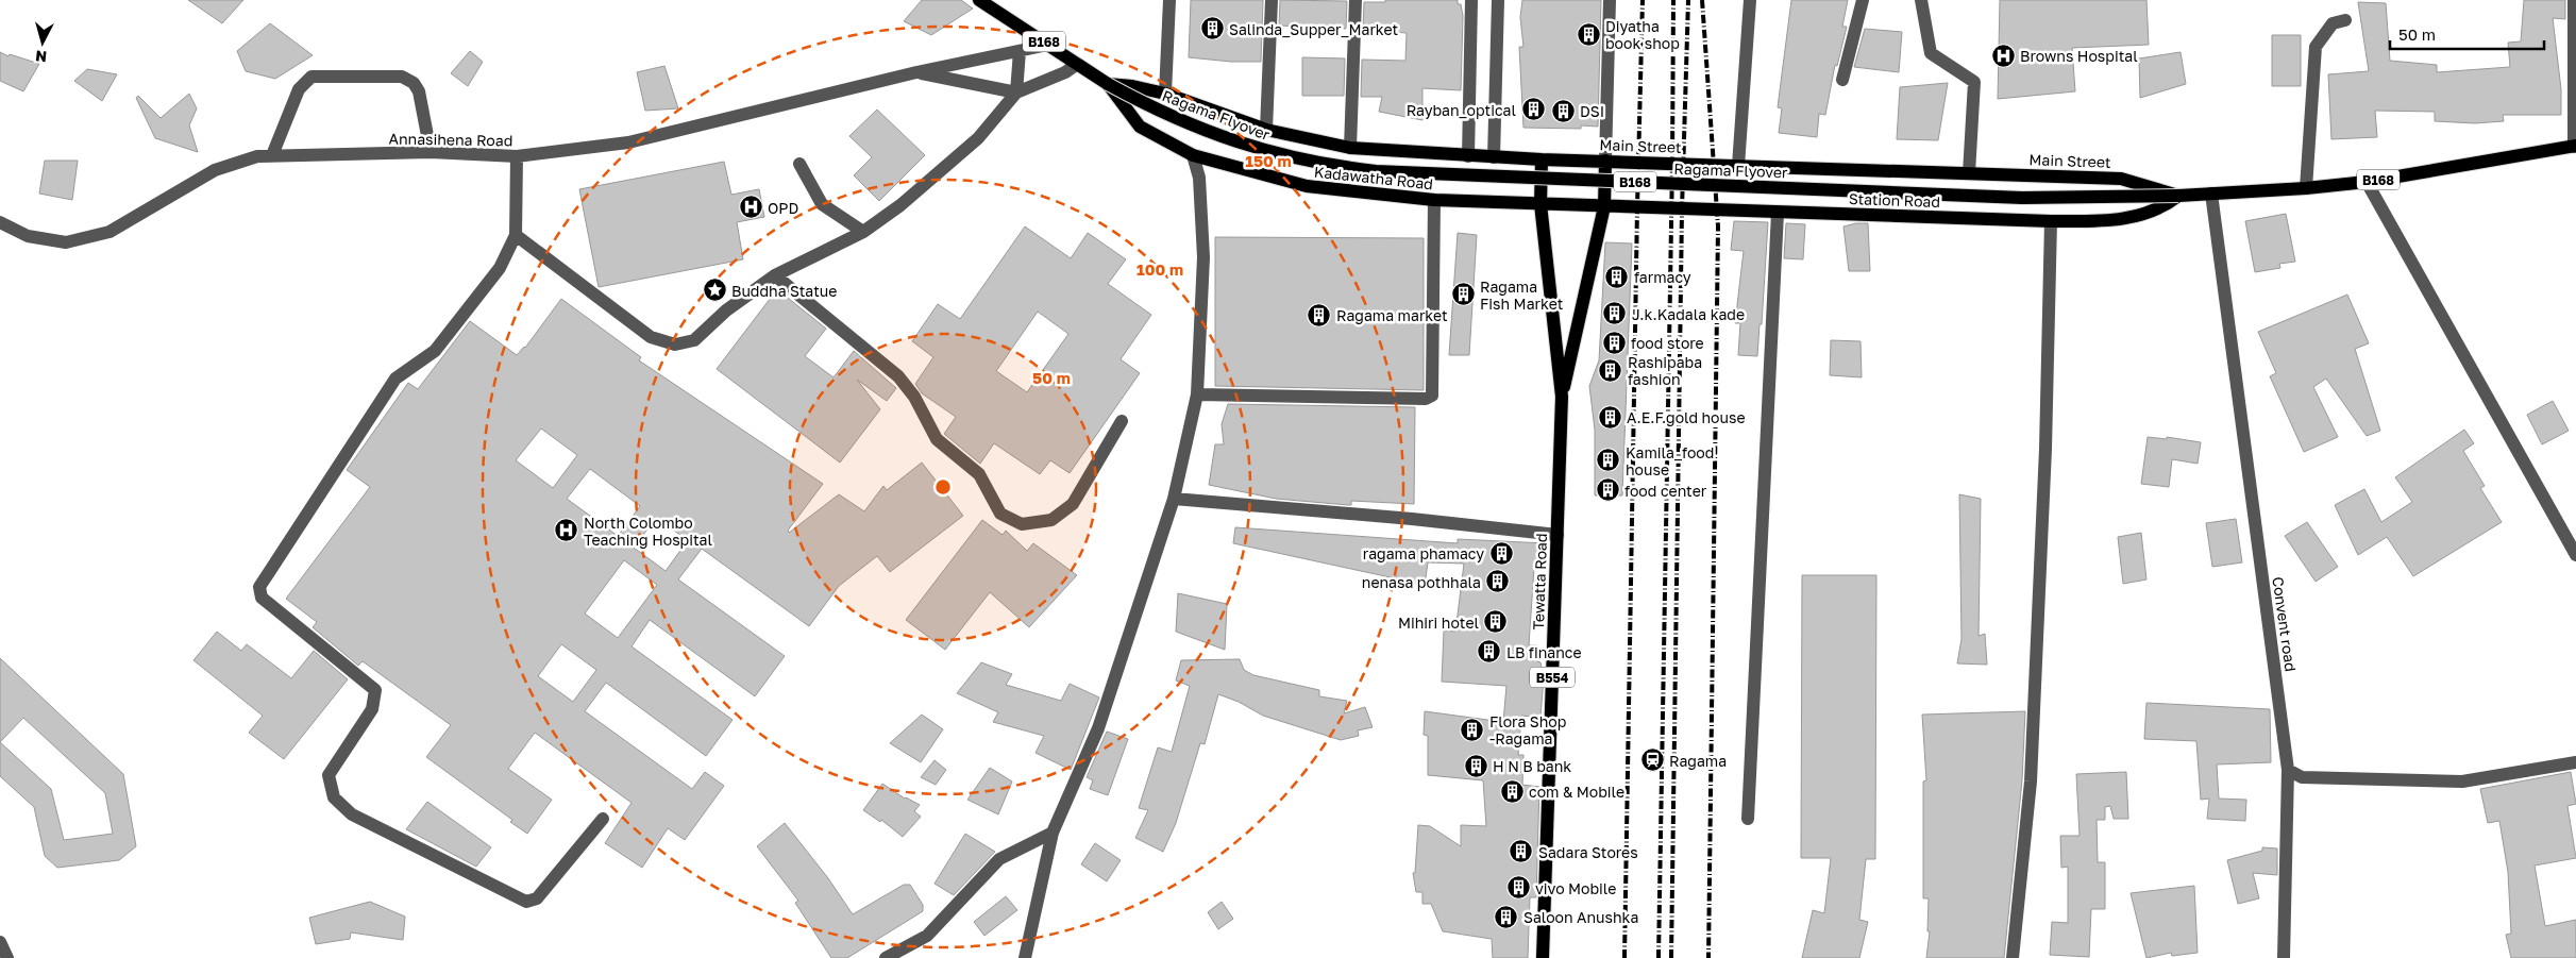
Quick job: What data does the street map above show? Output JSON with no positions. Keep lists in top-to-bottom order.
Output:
{
  "streets": {
    "main road": [
      "B168",
      "Ragama Flyover",
      "Main Street",
      "Kadawatha Road",
      "Station Road",
      "Tewatta Road",
      "B554"
    ],
    "street": ["Annasihena Road", "Convent road"]
  },
  "crossings": [
    ["B168", "Ragama Flyover"],
    ["B168", "Annasihena Road"],
    ["B168", "Main Street"],
    ["B168", "Kadawatha Road"],
    ["B168", "Station Road"],
    ["B168", "Convent road"],
    ["Ragama Flyover", "Main Street"],
    ["Ragama Flyover", "Kadawatha Road"],
    ["Ragama Flyover", "Station Road"],
    ["Main Street", "Kadawatha Road"],
    ["Main Street", "Station Road"],
    ["Main Street", "Tewatta Road"],
    ["Kadawatha Road", "Station Road"],
    ["Kadawatha Road", "Tewatta Road"],
    ["Station Road", "Tewatta Road"]
  ],
  "places": {
    "building": [
      "Salinda_Supper_Market",
      "Diyatha book shop",
      "Rayban_optical",
      "DSI",
      "farmacy",
      "Ragama Fish Market",
      "J.k.Kadala kade",
      "Ragama market",
      "food store",
      "Rashipaba fashion",
      "A.E.F.gold house",
      "Kamila_food house",
      "food center",
      "ragama phamacy",
      "nenasa pothhala",
      "Mihiri hotel",
      "LB finance",
      "Flora Shop -Ragama",
      "H N B bank",
      "com & Mobile",
      "Sadara Stores",
      "vivo Mobile",
      "Saloon Anushka"
    ],
    "hospital": ["Browns Hospital", "OPD", "North Colombo Teaching Hospital"],
    "place": ["Buddha Statue"],
    "station": ["Ragama"]
  },
  "scale_bar": "50 m",
  "north": "bottom",
  "rings": ["150 m", "100 m", "50 m"]
}
